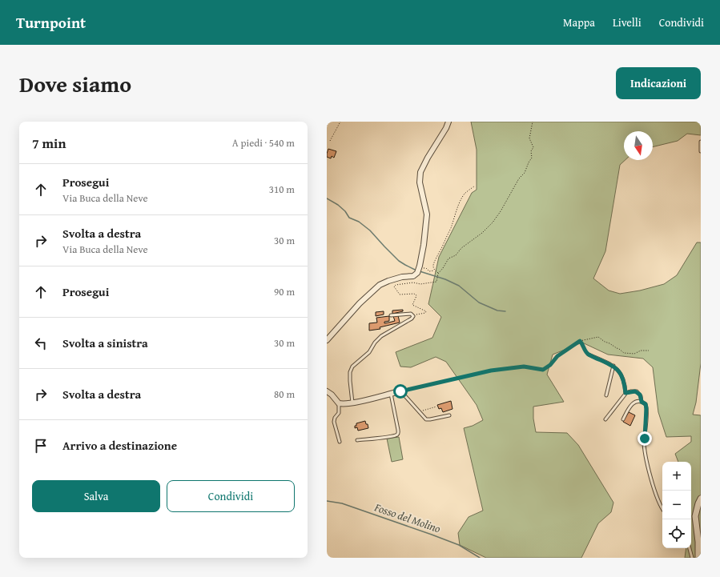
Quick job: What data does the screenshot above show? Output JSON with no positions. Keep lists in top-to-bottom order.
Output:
{
  "water": ["Fosso del Molino"],
  "north": "bottom",
  "page": {
    "header": "Turnpoint",
    "nav": ["Mappa", "Livelli", "Condividi"],
    "title": "Dove siamo",
    "buttons": [
      "Indicazioni",
      ["Salva", "Condividi"]
    ],
    "heading": ["7 min", "A piedi · 540 m"],
    "list": [
      ["Prosegui", "Via Buca della Neve", "310 m"],
      ["Svolta a destra", "Via Buca della Neve", "30 m"],
      ["Prosegui", "90 m"],
      ["Svolta a sinistra", "30 m"],
      ["Svolta a destra", "80 m"],
      "Arrivo a destinazione"
    ],
    "map_buttons": ["+", "−"]
  }
}
